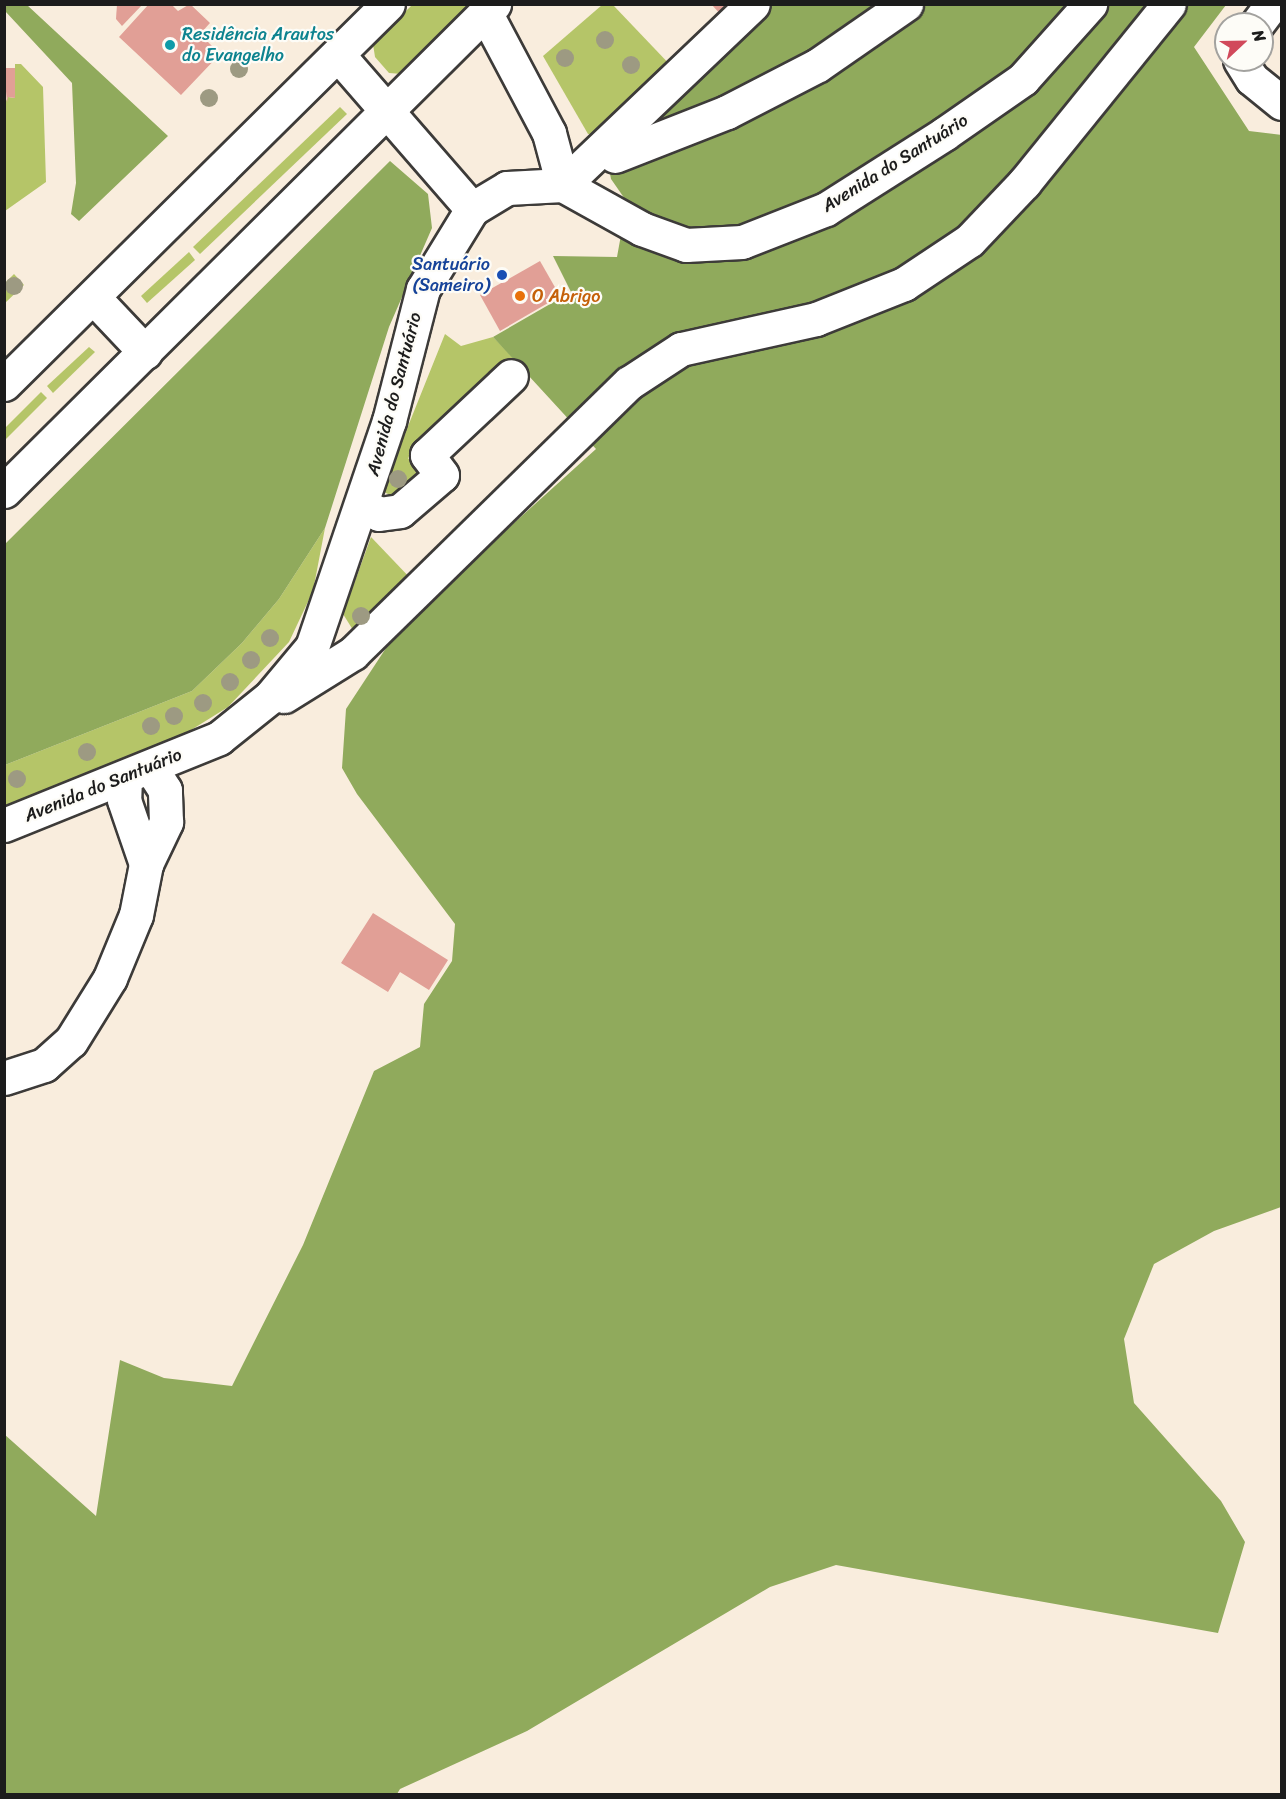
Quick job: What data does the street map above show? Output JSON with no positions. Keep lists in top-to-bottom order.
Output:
{
  "streets": {
    "street": ["Avenida do Santuário"]
  },
  "places": ["Residência Arautos do Evangelho", "Santuário (Sameiro)", "O Abrigo"],
  "north": "right"
}
